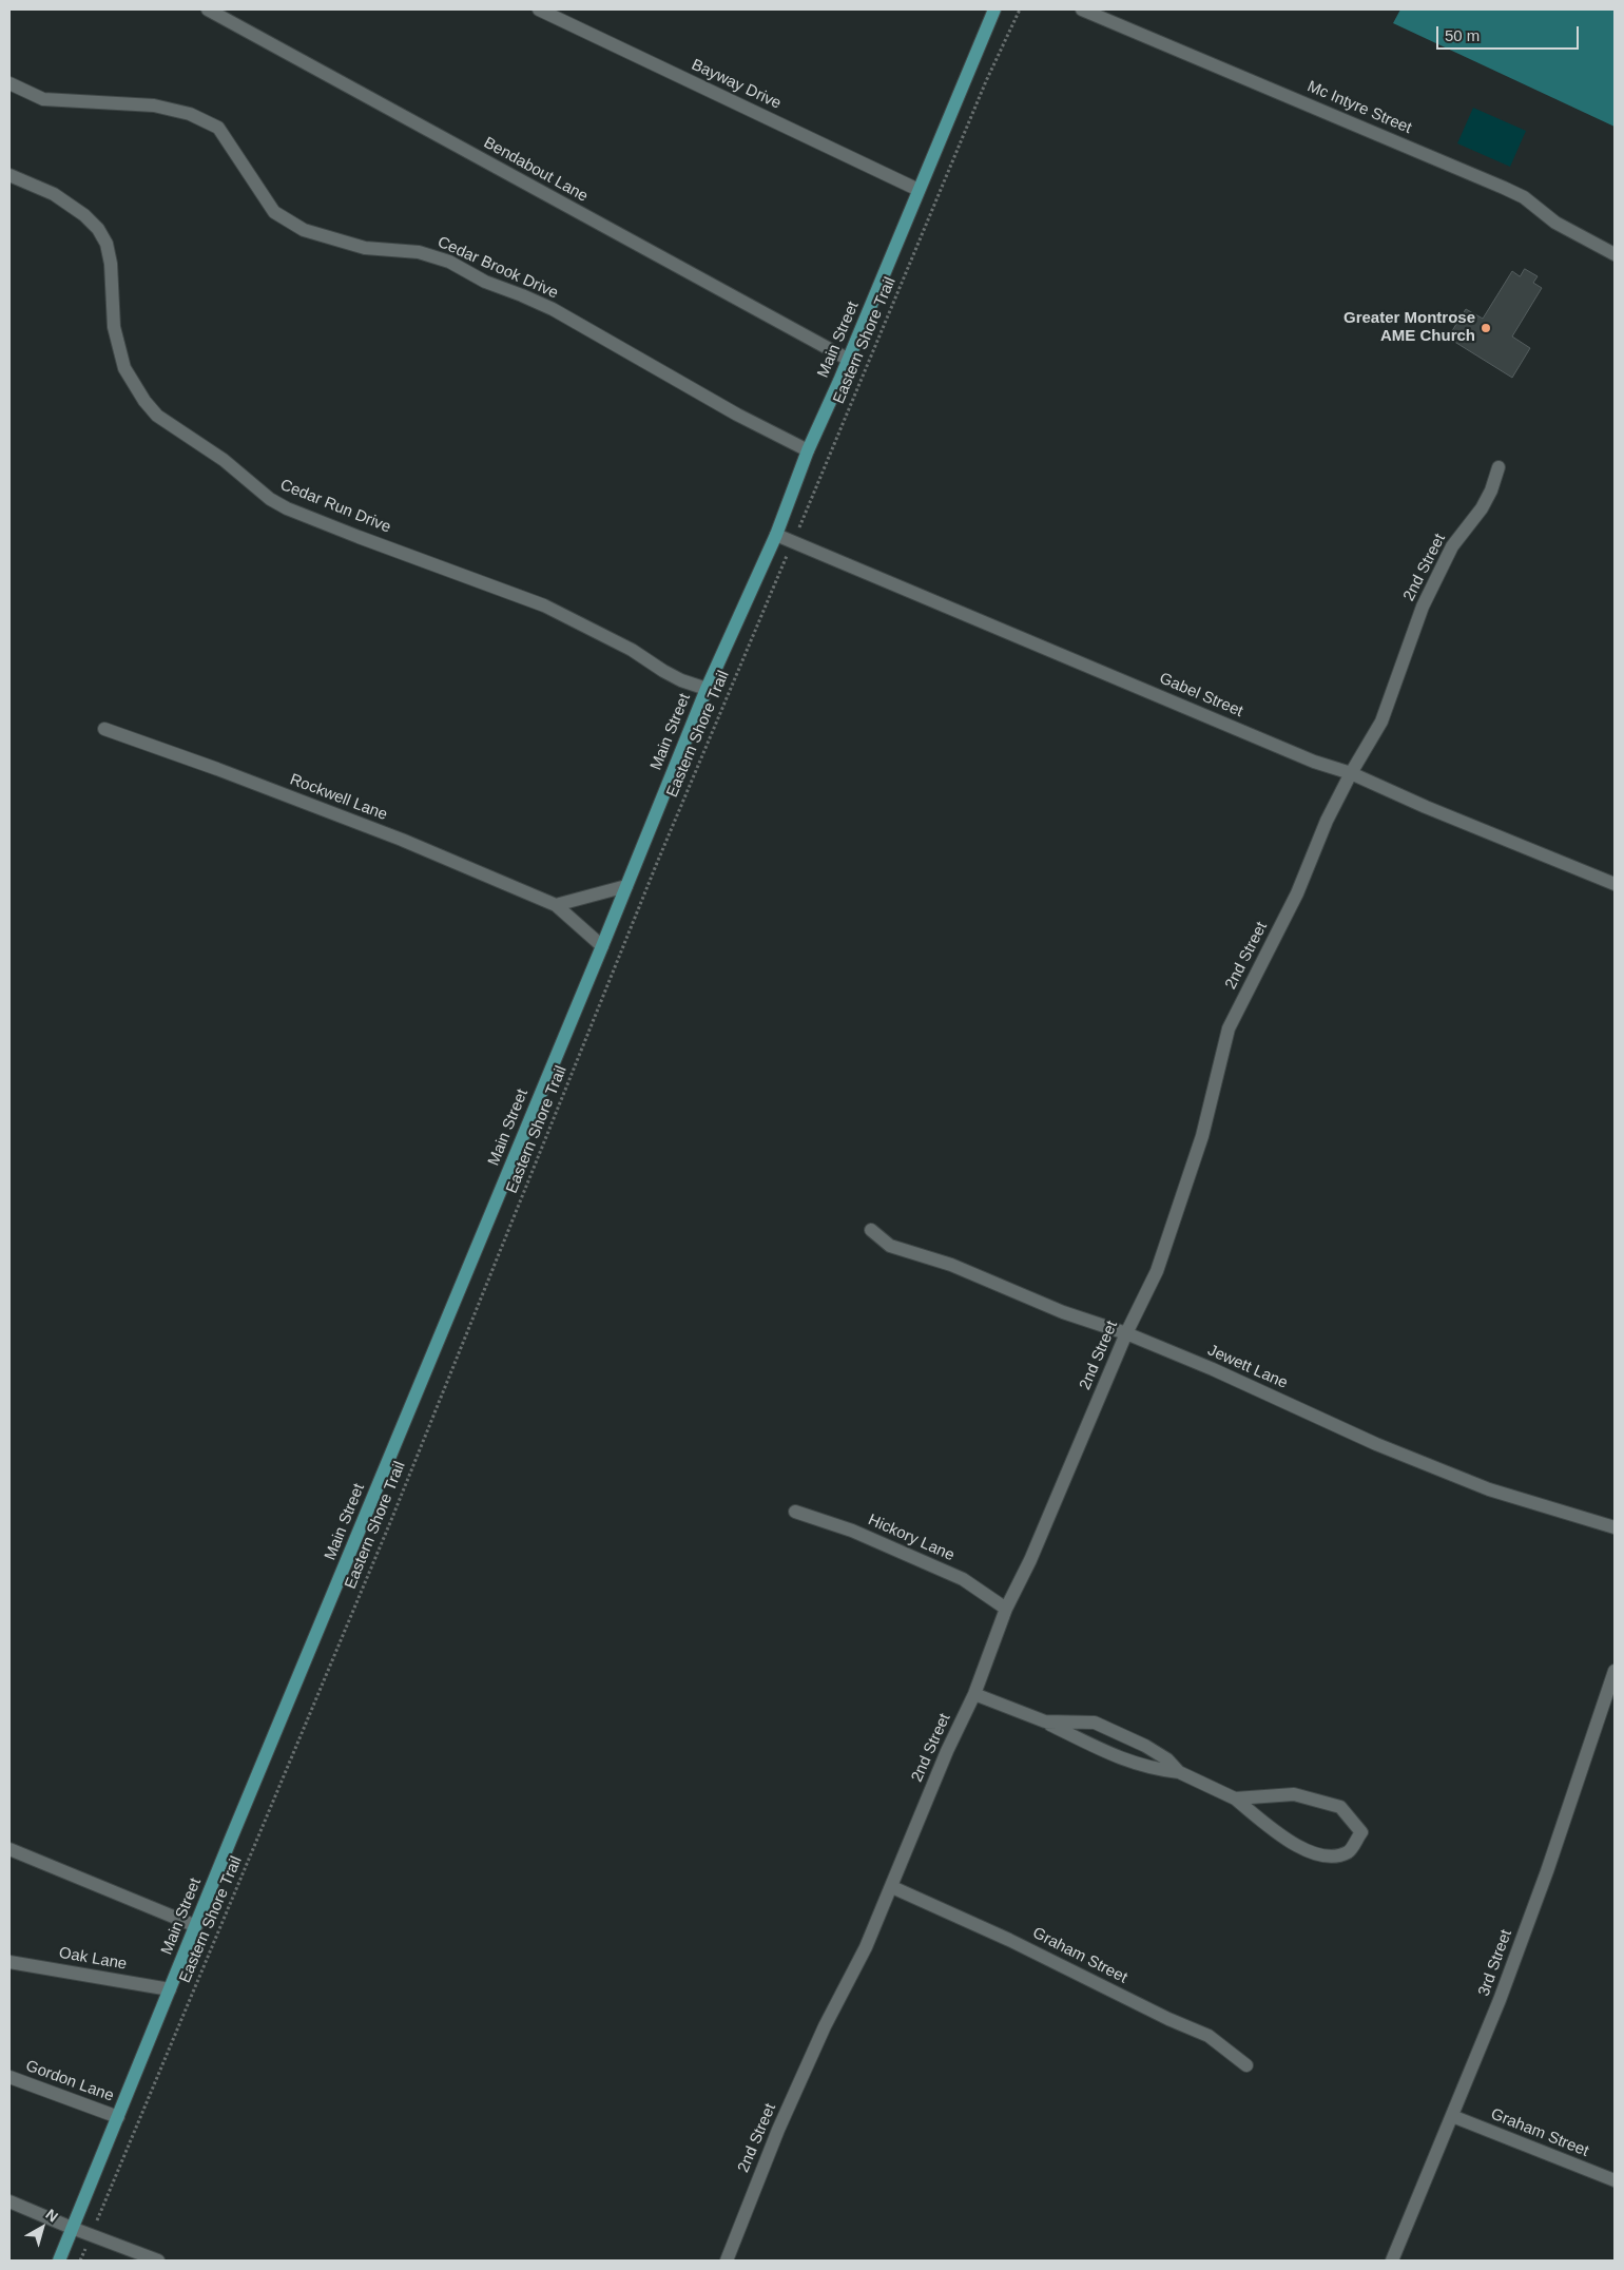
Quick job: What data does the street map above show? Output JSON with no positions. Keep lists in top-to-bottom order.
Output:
{
  "streets": {
    "main road": ["Main Street"],
    "street": [
      "Bayway Drive",
      "Mc Intyre Street",
      "Bendabout Lane",
      "Cedar Brook Drive",
      "Cedar Run Drive",
      "2nd Street",
      "Gabel Street",
      "Rockwell Lane",
      "Jewett Lane",
      "Hickory Lane",
      "Graham Street",
      "Oak Lane",
      "3rd Street",
      "Gordon Lane"
    ],
    "path": ["Eastern Shore Trail"]
  },
  "crossings": [
    ["Bayway Drive", "Main Street"],
    ["Bendabout Lane", "Main Street"],
    ["Cedar Brook Drive", "Main Street"],
    ["Main Street", "Cedar Run Drive"],
    ["Main Street", "Gabel Street"],
    ["Main Street", "Rockwell Lane"],
    ["Main Street", "Oak Lane"],
    ["Main Street", "Gordon Lane"],
    ["Eastern Shore Trail", "Gabel Street"],
    ["2nd Street", "Gabel Street"],
    ["2nd Street", "Jewett Lane"],
    ["2nd Street", "Hickory Lane"],
    ["2nd Street", "Graham Street"],
    ["Graham Street", "3rd Street"]
  ],
  "places": ["Greater Montrose AME Church"],
  "scale_bar": "50 m",
  "north": "top right"
}
